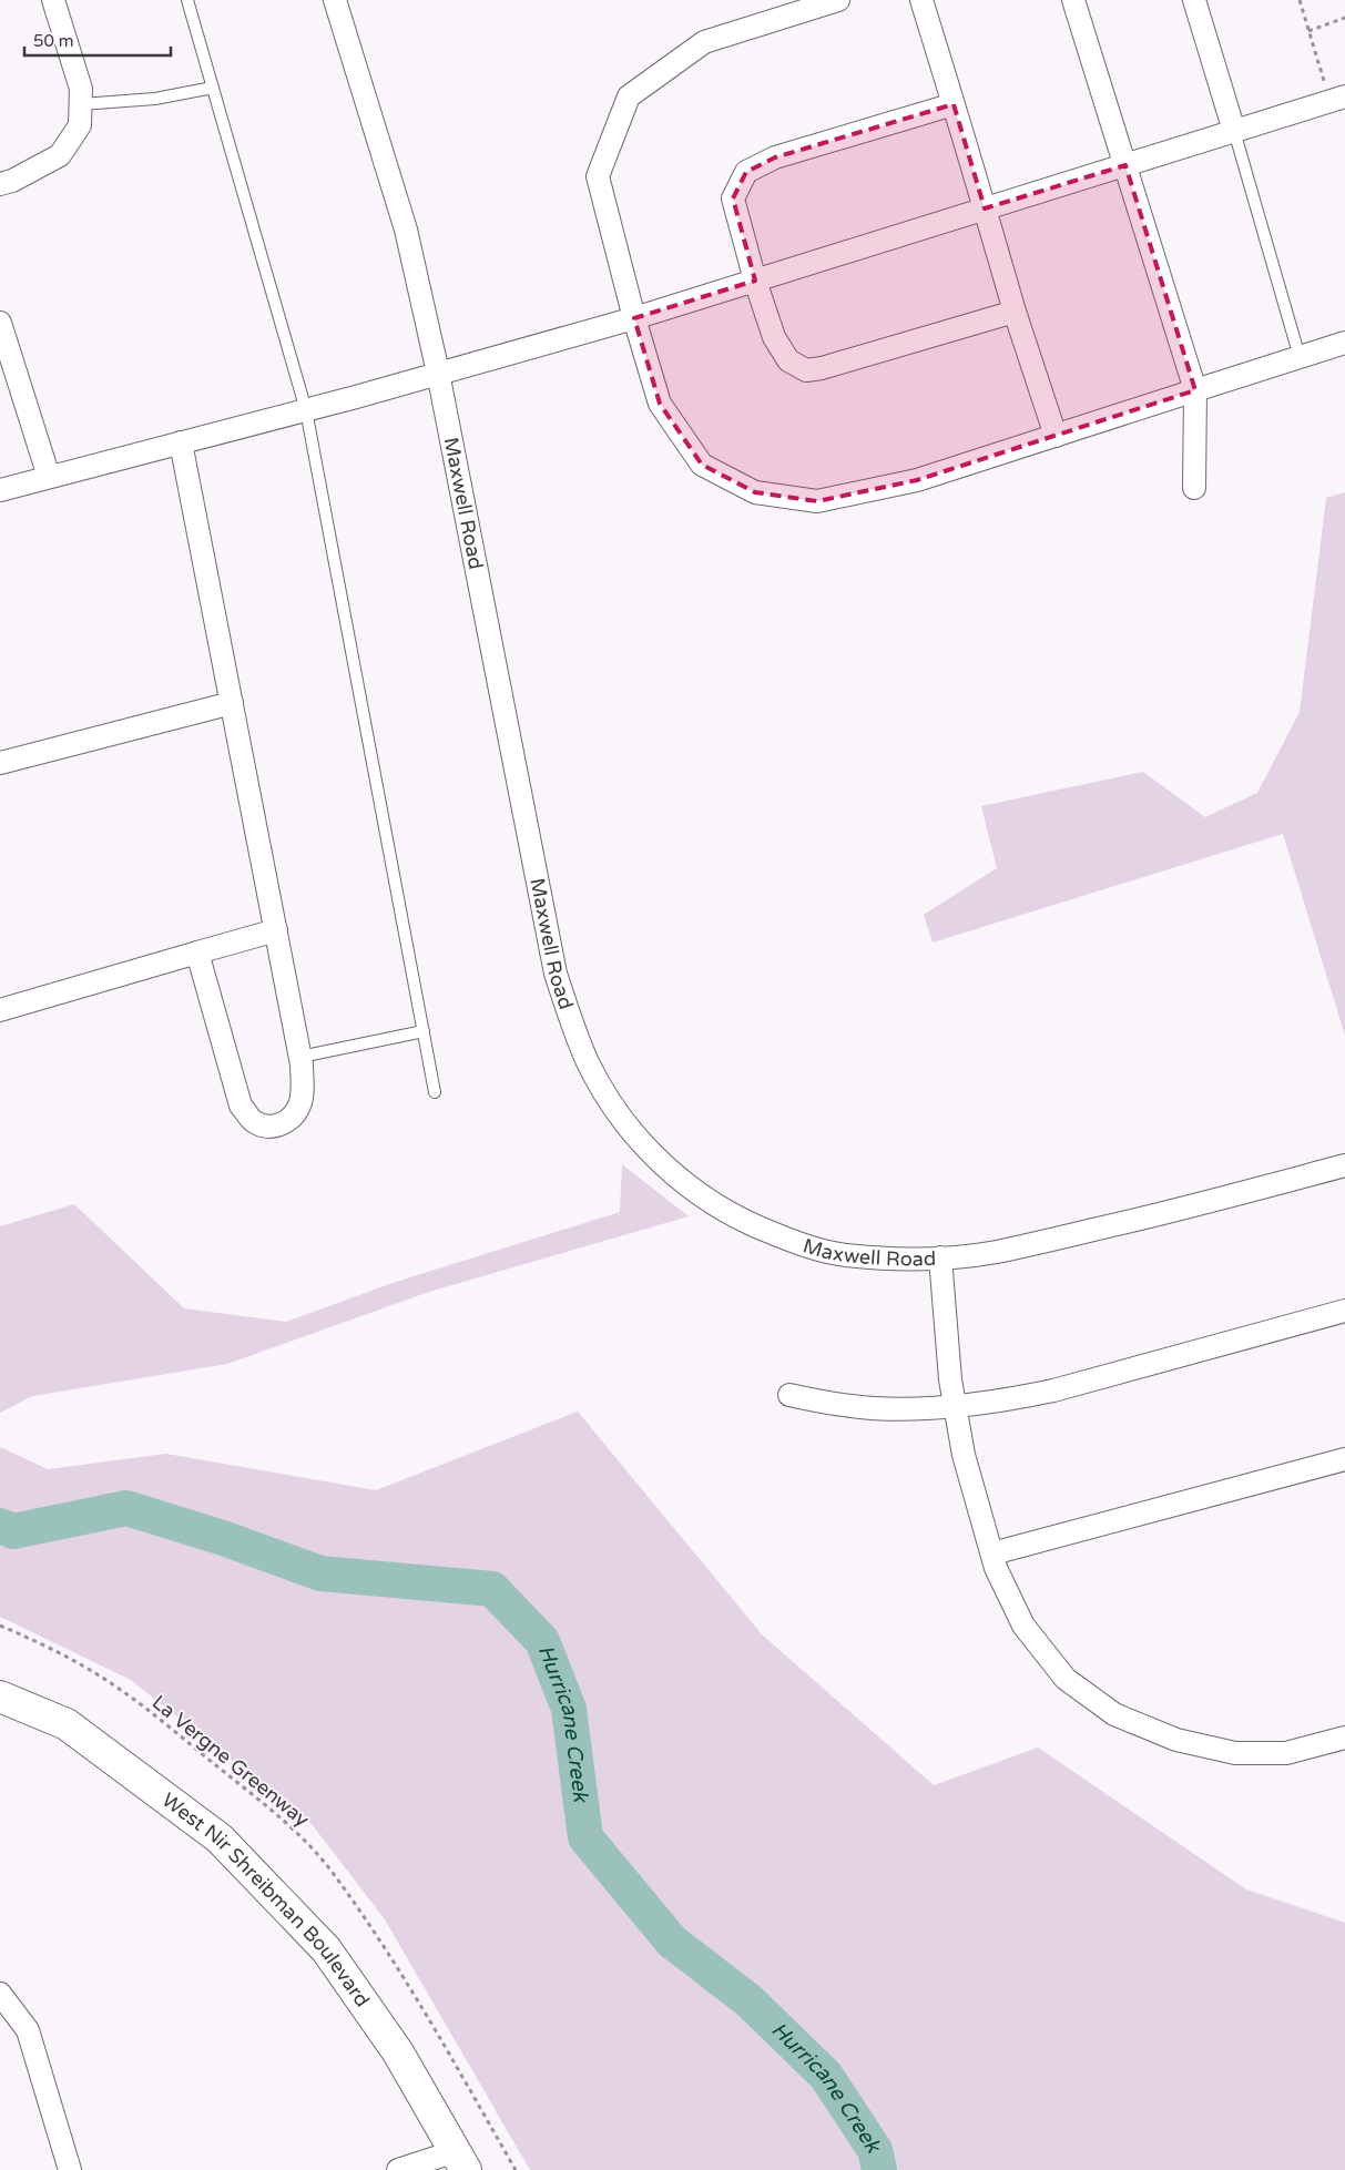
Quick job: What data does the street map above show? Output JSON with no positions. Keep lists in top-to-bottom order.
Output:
{
  "streets": {
    "main road": ["West Nir Shreibman Boulevard"],
    "street": ["Maxwell Road"],
    "path": ["La Vergne Greenway"]
  },
  "water": ["Hurricane Creek"],
  "scale_bar": "50 m"
}
